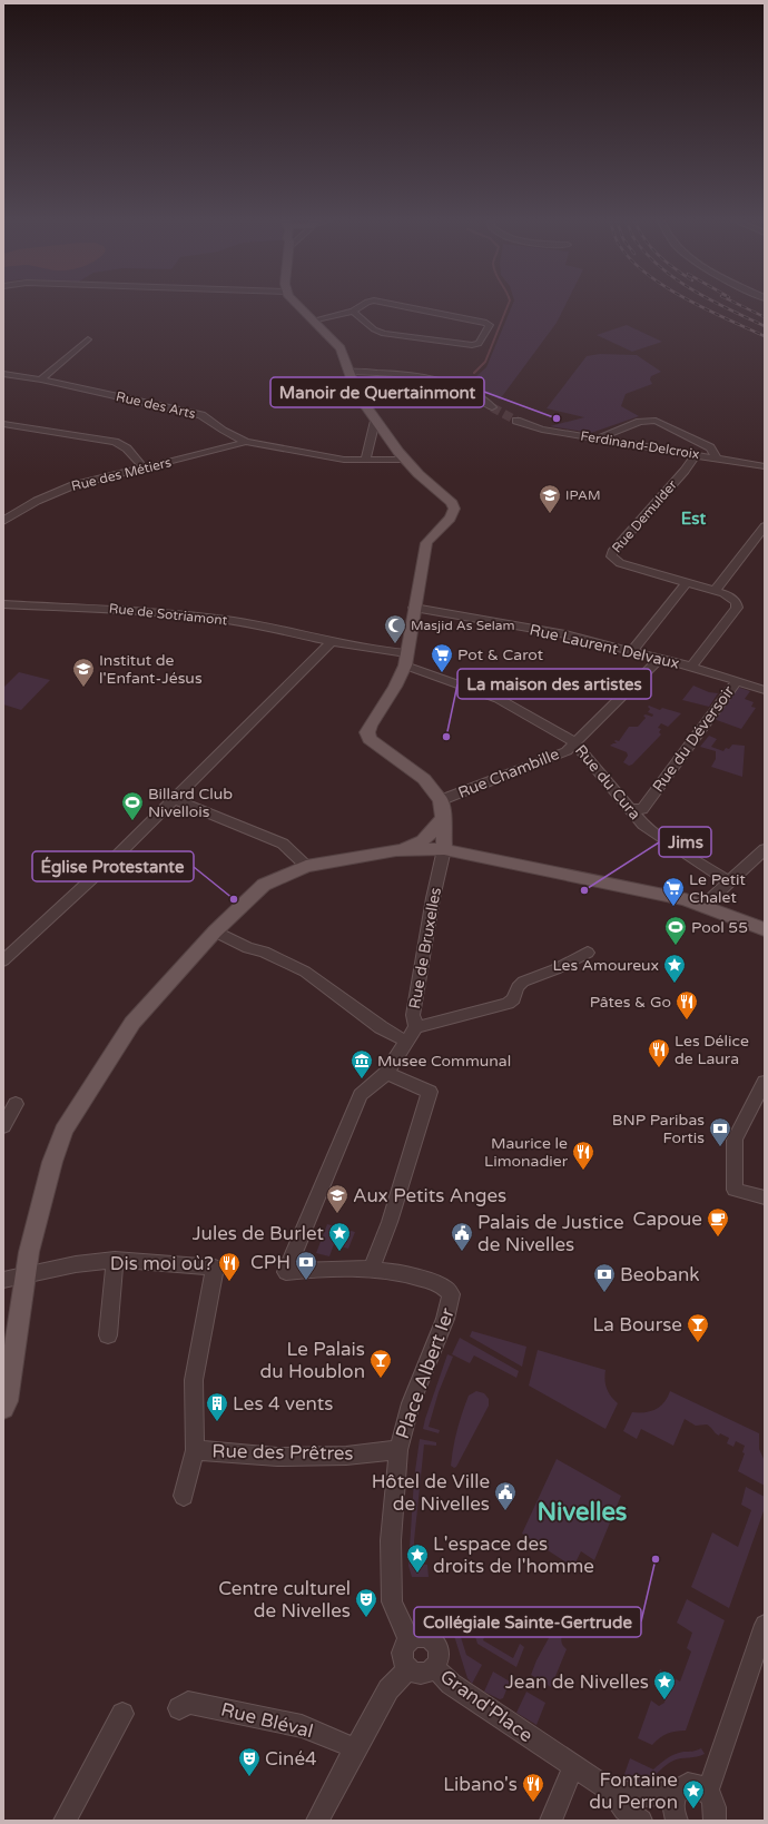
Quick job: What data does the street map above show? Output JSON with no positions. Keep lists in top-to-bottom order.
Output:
{
  "streets": {
    "street": [
      "Rue des Arts",
      "Ferdinand-Delcroix",
      "Rue des Métiers",
      "Rue Demulder",
      "Rue de Sotriamont",
      "Rue Laurent Delvaux",
      "Rue du Déversoir",
      "Rue Chambille",
      "Rue du Cura",
      "Rue de Bruxelles",
      "Place Albert Ier",
      "Rue des Prêtres",
      "Grand'Place",
      "Rue Bléval"
    ]
  },
  "crossings": [
    ["Rue des Arts", "Rue des Métiers"],
    ["Ferdinand-Delcroix", "Rue Demulder"],
    ["Rue de Sotriamont", "Rue du Cura"],
    ["Rue Laurent Delvaux", "Rue du Déversoir"],
    ["Rue Laurent Delvaux", "Rue Chambille"],
    ["Rue du Déversoir", "Rue du Cura"],
    ["Rue Chambille", "Rue du Cura"],
    ["Rue de Bruxelles", "Place Albert Ier"],
    ["Place Albert Ier", "Rue des Prêtres"],
    ["Place Albert Ier", "Grand'Place"]
  ],
  "districts": ["Est", "Nivelles"],
  "places": {
    "other": [
      "Manoir de Quertainmont",
      "La maison des artistes",
      "Jims",
      "Église Protestante",
      "Collégiale Sainte-Gertrude"
    ],
    "school or university": ["IPAM", "Institut de l'Enfant-Jésus", "Aux Petits Anges"],
    "mosque": ["Masjid As Selam"],
    "supermarket": ["Pot & Carot", "Le Petit Chalet"],
    "sports": ["Billard Club Nivellois", "Pool 55"],
    "place": [
      "Les Amoureux",
      "Jules de Burlet",
      "L'espace des droits de l'homme",
      "Jean de Nivelles",
      "Fontaine du Perron"
    ],
    "restaurant": [
      "Pâtes & Go",
      "Les Délice de Laura",
      "Maurice le Limonadier",
      "Dis moi où?",
      "Libano's"
    ],
    "museum": ["Musee Communal"],
    "bank": ["BNP Paribas Fortis", "CPH", "Beobank"],
    "cafe": ["Capoue"],
    "public building": ["Palais de Justice de Nivelles", "Hôtel de Ville de Nivelles"],
    "bar": ["La Bourse", "Le Palais du Houblon"],
    "building": ["Les 4 vents"],
    "theatre": ["Centre culturel de Nivelles", "Ciné4"]
  }
}
